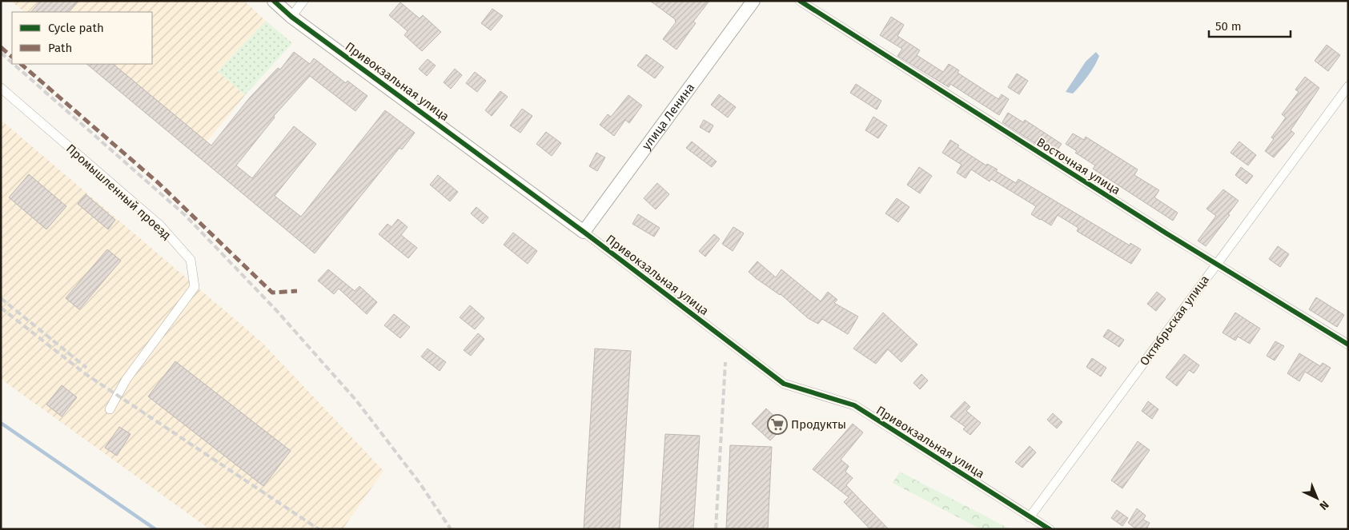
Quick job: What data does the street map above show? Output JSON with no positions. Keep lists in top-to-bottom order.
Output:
{
  "streets": {
    "street": [
      "Привокзальная улица",
      "улица Ленина",
      "Восточная улица",
      "Промышленный проезд",
      "Октябрьская улица"
    ]
  },
  "crossings": [
    ["Привокзальная улица", "улица Ленина"],
    ["Привокзальная улица", "Октябрьская улица"],
    ["Восточная улица", "Октябрьская улица"]
  ],
  "places": {
    "supermarket": ["Продукты"]
  },
  "legend": ["Cycle path", "Path"],
  "scale_bar": "50 m",
  "north": "bottom right"
}
